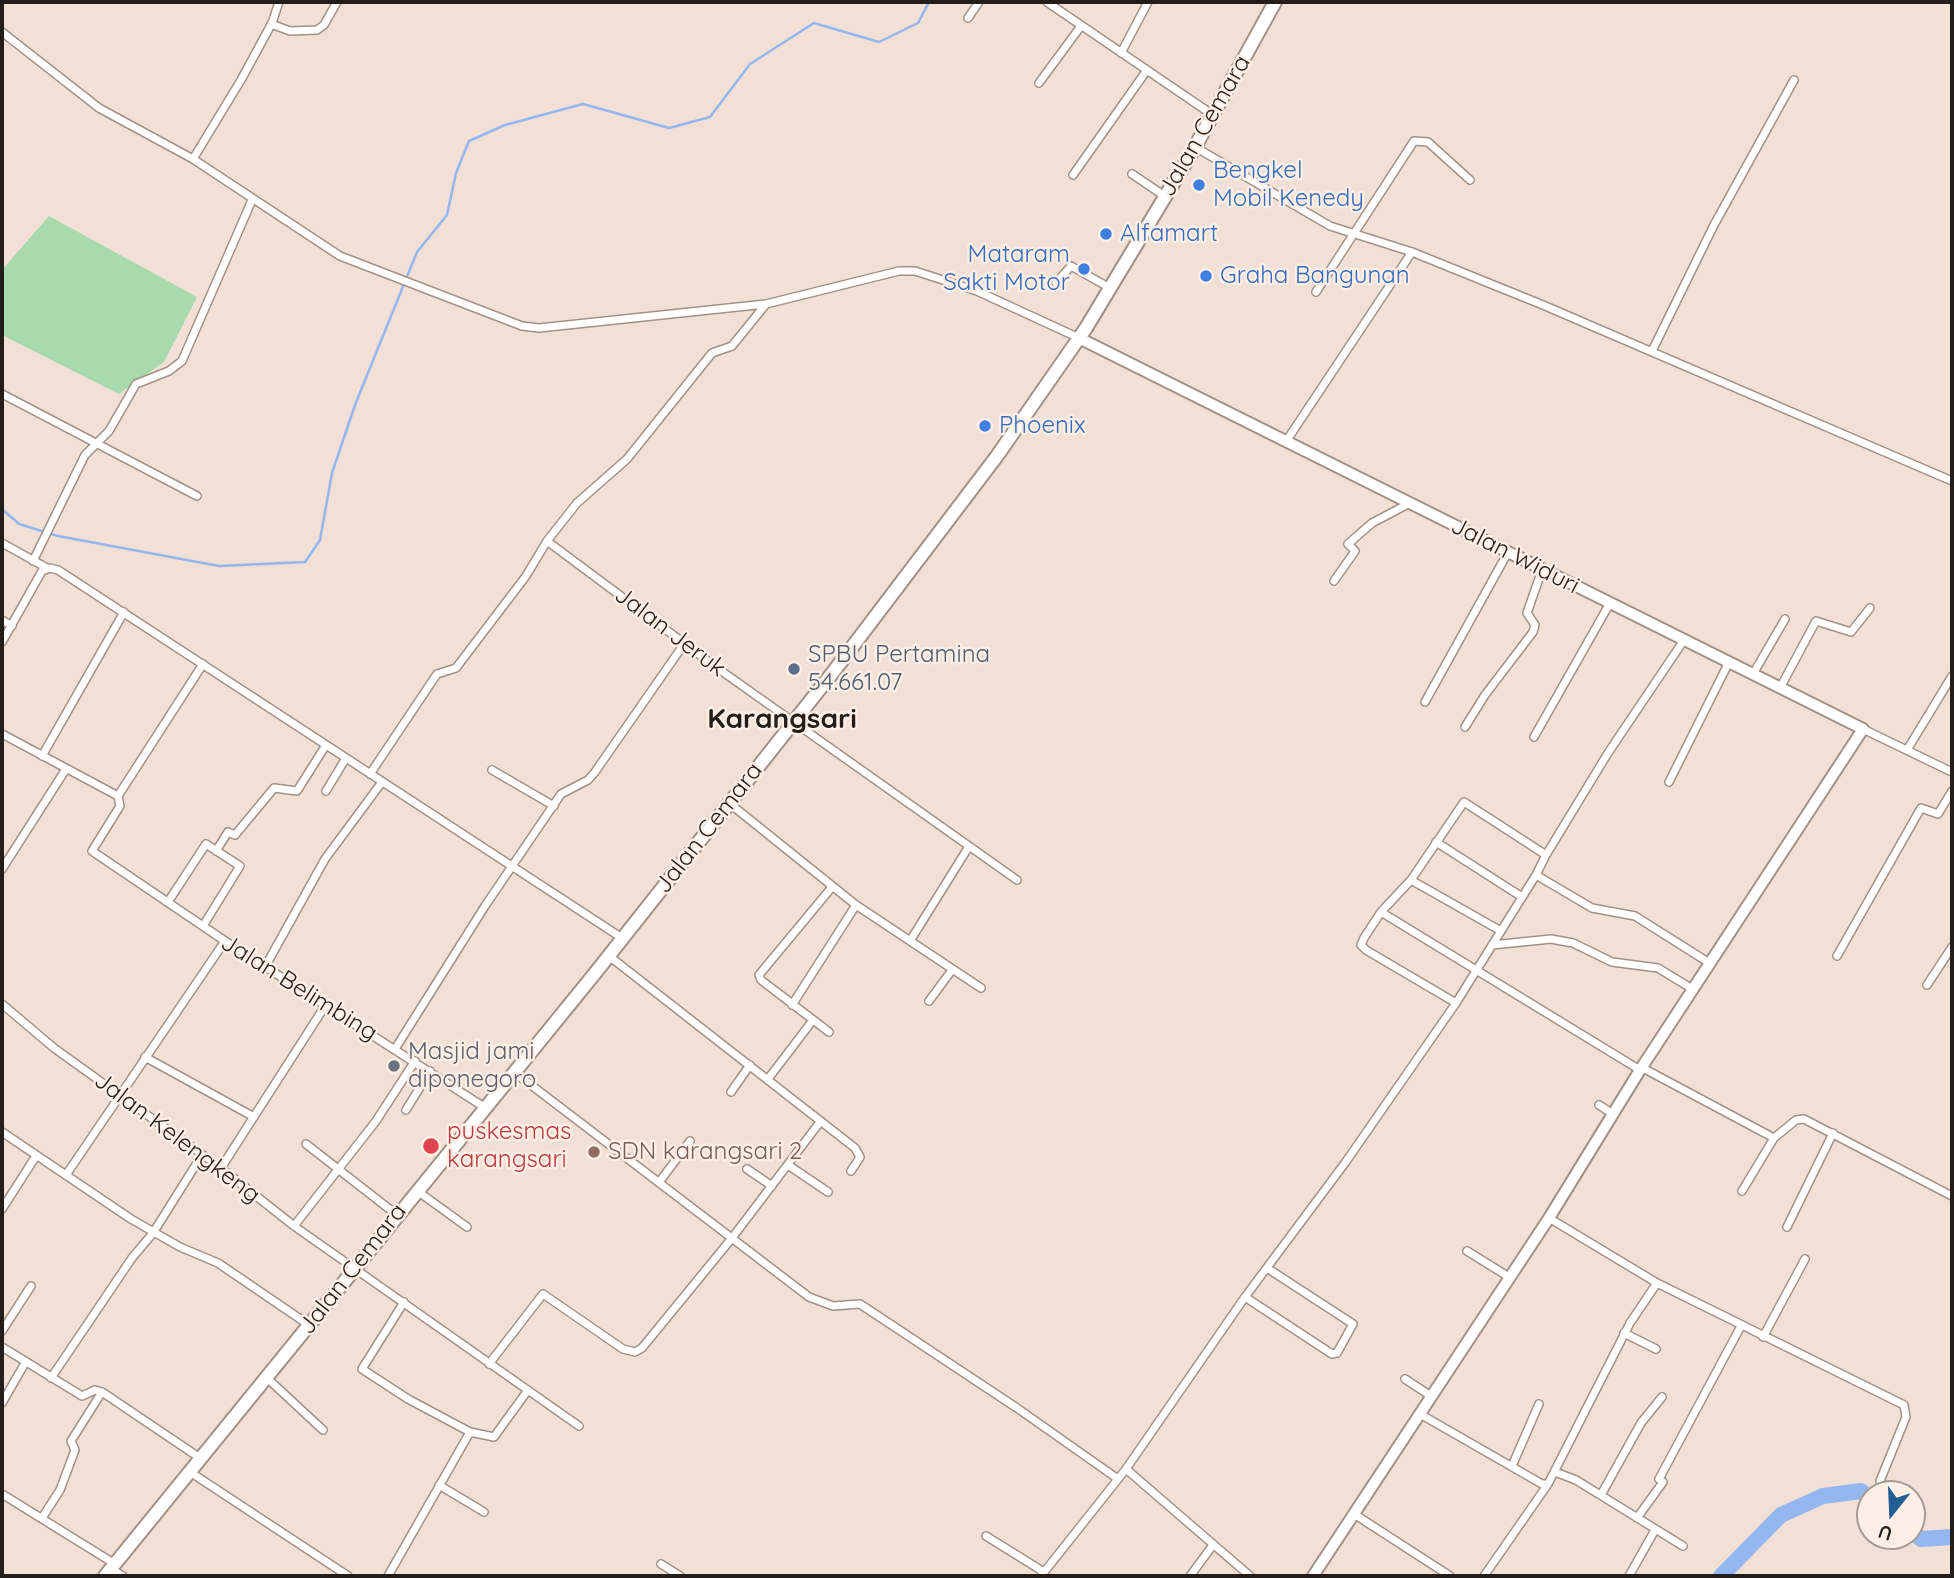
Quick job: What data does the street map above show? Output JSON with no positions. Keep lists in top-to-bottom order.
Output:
{
  "streets": {
    "main road": ["Jalan Cemara", "Jalan Widuri"],
    "street": ["Jalan Jeruk", "Jalan Belimbing", "Jalan Kelengkeng"]
  },
  "crossings": [
    ["Jalan Cemara", "Jalan Widuri"],
    ["Jalan Cemara", "Jalan Jeruk"],
    ["Jalan Cemara", "Jalan Belimbing"],
    ["Jalan Cemara", "Jalan Kelengkeng"]
  ],
  "districts": ["Karangsari"],
  "places": [
    "Bengkel Mobil Kenedy",
    "Alfamart",
    "Mataram Sakti Motor",
    "Graha Bangunan",
    "Phoenix",
    "SPBU Pertamina 54.661.07",
    "Masjid jami diponegoro",
    "puskesmas karangsari",
    "SDN karangsari 2"
  ],
  "north": "bottom"
}
